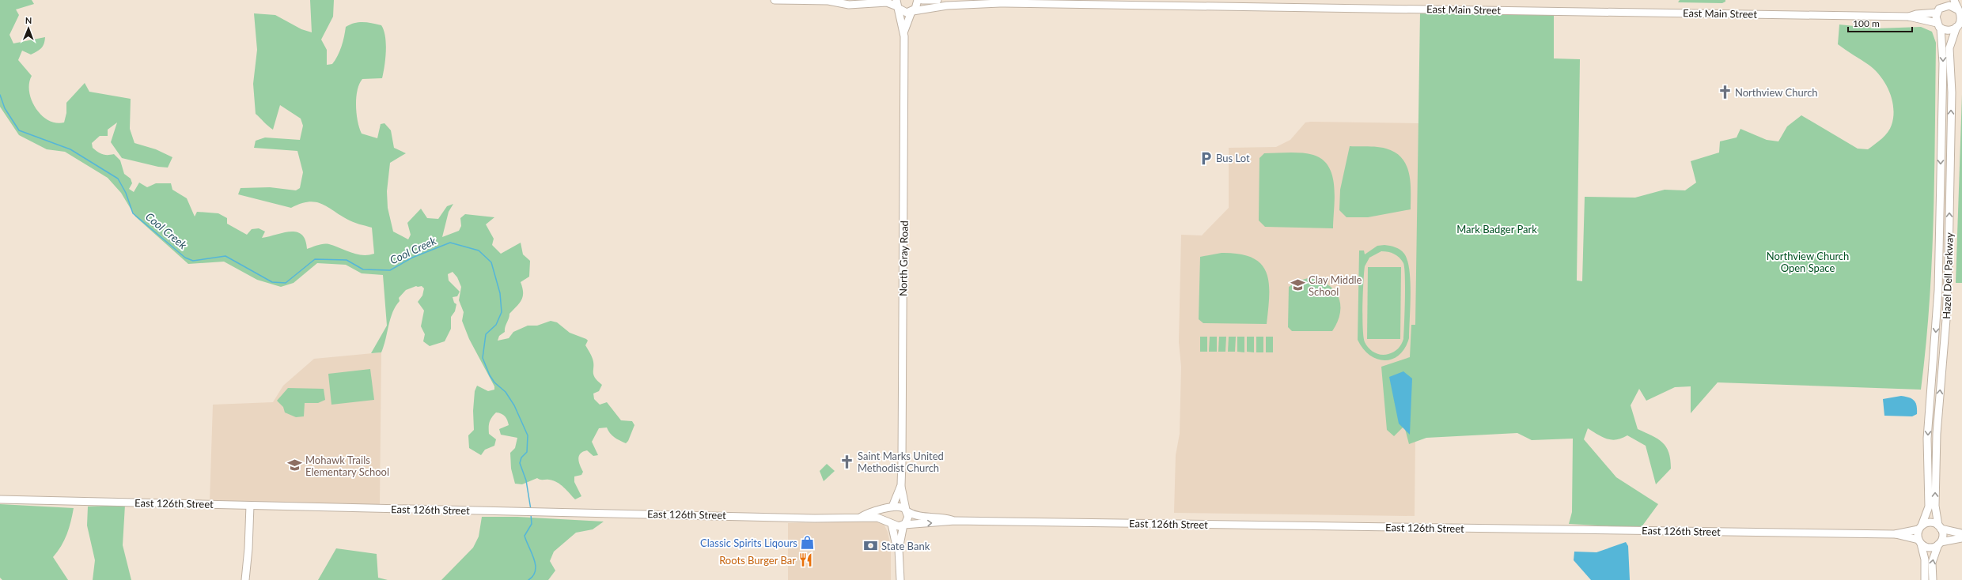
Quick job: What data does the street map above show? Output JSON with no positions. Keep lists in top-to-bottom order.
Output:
{
  "streets": {
    "street": [
      "East Main Street",
      "North Gray Road",
      "Hazel Dell Parkway",
      "East 126th Street"
    ]
  },
  "crossings": [
    ["East Main Street", "North Gray Road"],
    ["East Main Street", "Hazel Dell Parkway"],
    ["North Gray Road", "East 126th Street"],
    ["Hazel Dell Parkway", "East 126th Street"]
  ],
  "water": ["Cool Creek"],
  "parks": ["Mark Badger Park", "Northview Church Open Space"],
  "places": {
    "church": ["Northview Church", "Saint Marks United Methodist Church"],
    "parking": ["Bus Lot"],
    "school or university": ["Clay Middle School", "Mohawk Trails Elementary School"],
    "shop": ["Classic Spirits Liqours"],
    "bank": ["State Bank"],
    "restaurant": ["Roots Burger Bar"]
  },
  "scale_bar": "100 m",
  "north": "top"
}
